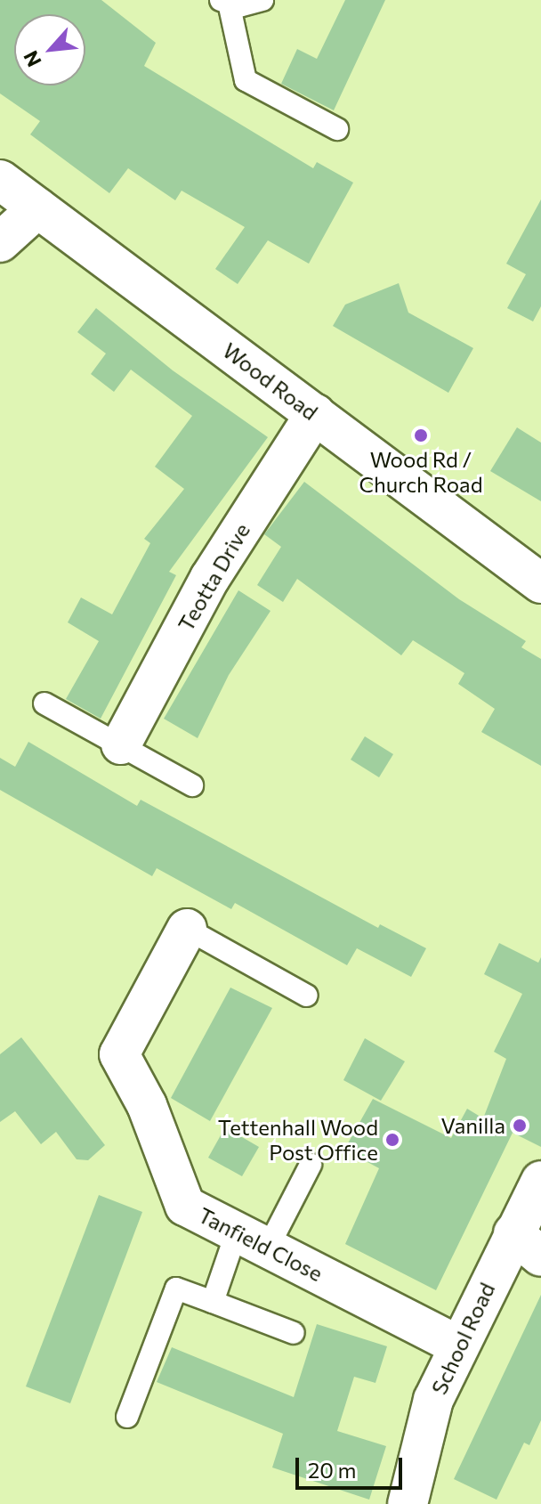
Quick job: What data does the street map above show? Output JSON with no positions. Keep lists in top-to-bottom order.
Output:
{
  "streets": {
    "street": [
      "Wood Road",
      "Teotta Drive",
      "Tanfield Close",
      "School Road"
    ]
  },
  "crossings": [
    ["Wood Road", "Teotta Drive"],
    ["Tanfield Close", "School Road"]
  ],
  "places": ["Wood Rd / Church Road", "Vanilla", "Tettenhall Wood Post Office"],
  "scale_bar": "20 m",
  "north": "bottom left"
}
